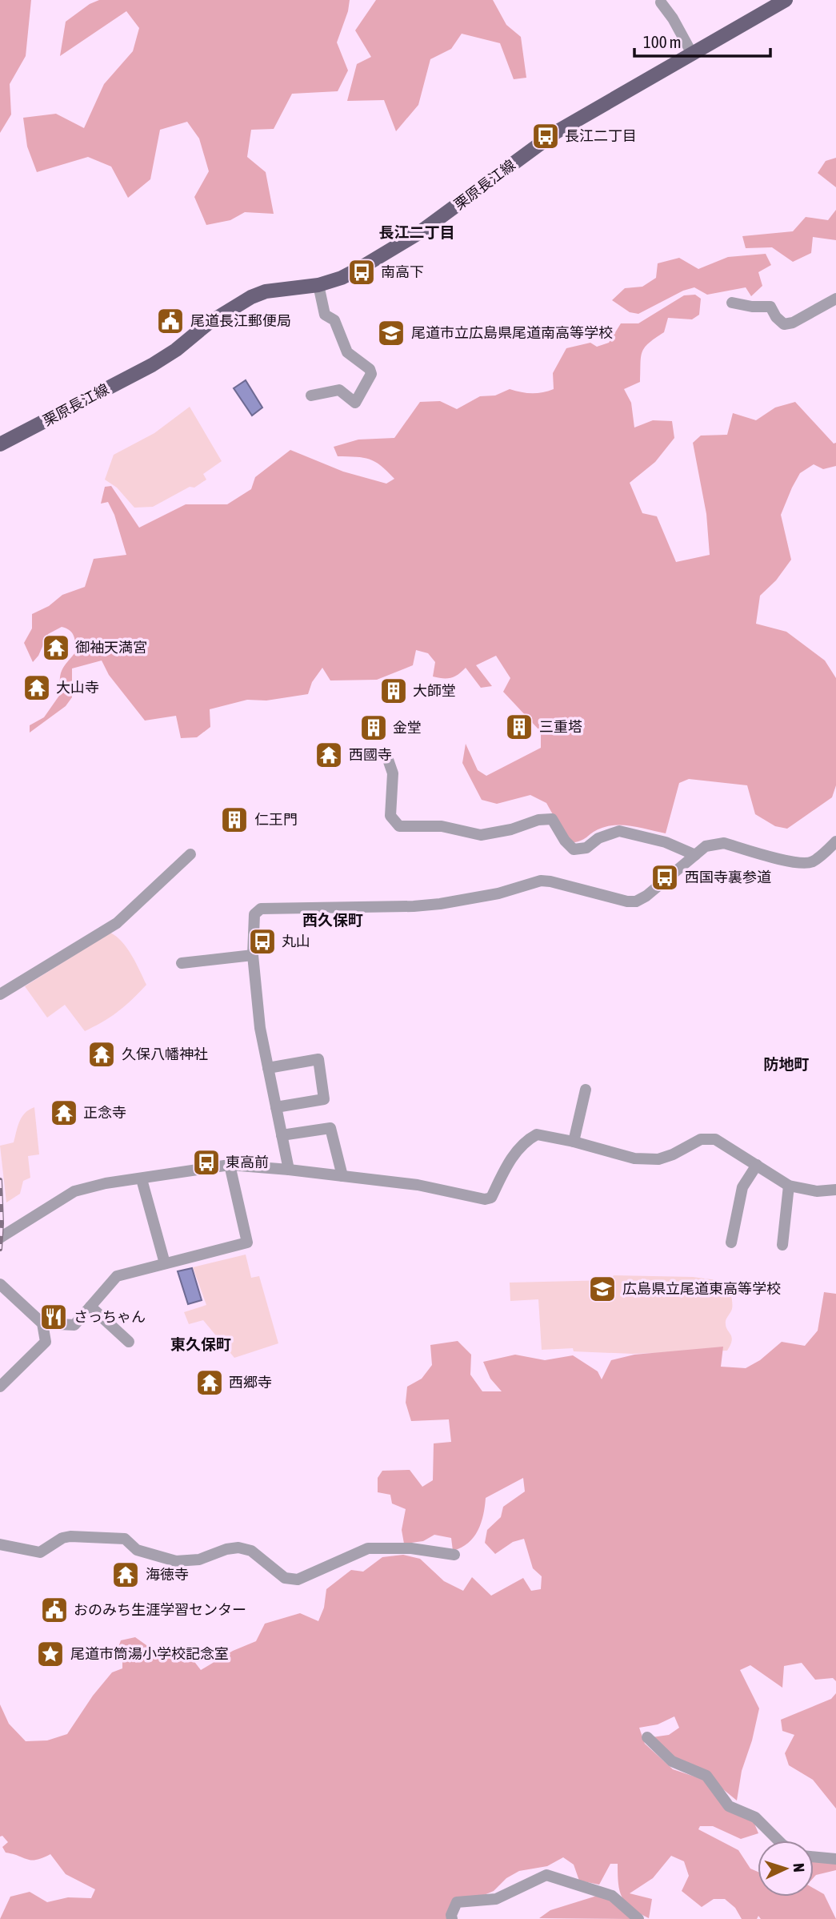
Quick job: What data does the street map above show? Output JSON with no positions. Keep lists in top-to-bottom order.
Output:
{
  "streets": {
    "main road": ["栗原長江線"]
  },
  "districts": [
    "長江二丁目",
    "西久保町",
    "防地町",
    "東久保町"
  ],
  "places": {
    "bus stop": [
      "長江二丁目",
      "南高下",
      "西国寺裏参道",
      "丸山",
      "東高前"
    ],
    "public building": ["尾道長江郵便局", "おのみち生涯学習センター"],
    "school or university": ["尾道市立広島県尾道南高等学校", "広島県立尾道東高等学校"],
    "temple": [
      "御袖天満宮",
      "大山寺",
      "西國寺",
      "久保八幡神社",
      "正念寺",
      "西郷寺",
      "海徳寺"
    ],
    "building": [
      "大師堂",
      "三重塔",
      "金堂",
      "仁王門"
    ],
    "restaurant": ["さっちゃん"],
    "place": ["尾道市筒湯小学校記念室"]
  },
  "scale_bar": "100 m",
  "north": "right"
}
